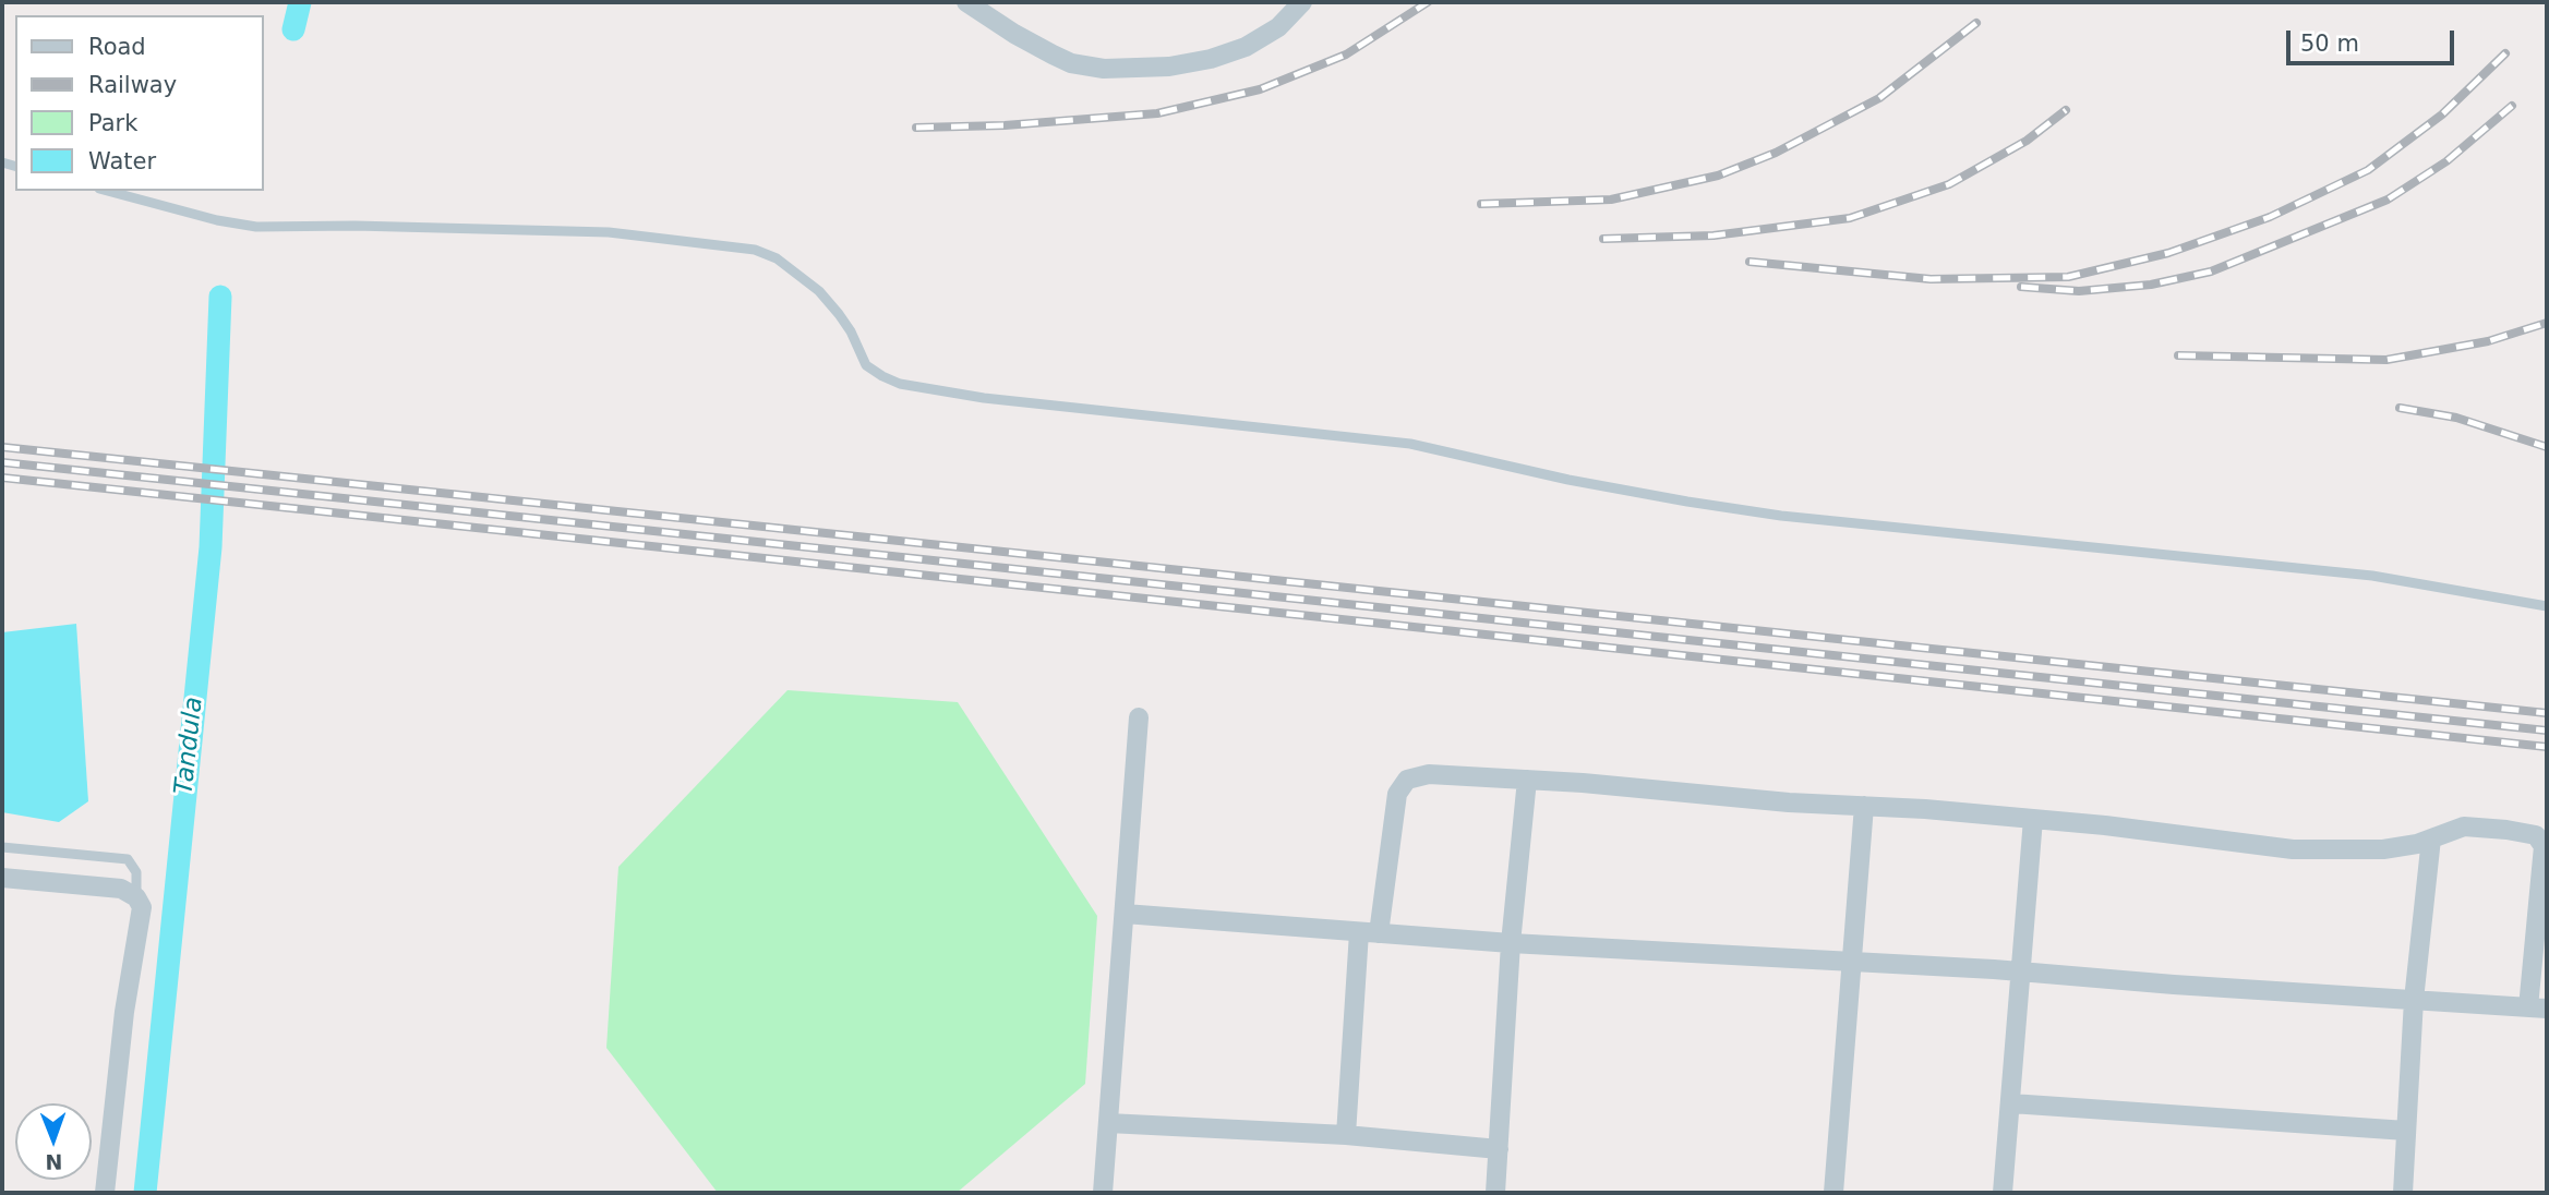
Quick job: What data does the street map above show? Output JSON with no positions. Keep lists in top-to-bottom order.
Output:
{
  "water": ["Tandula"],
  "legend": [
    "Road",
    "Railway",
    "Park",
    "Water"
  ],
  "scale_bar": "50 m",
  "north": "bottom"
}
